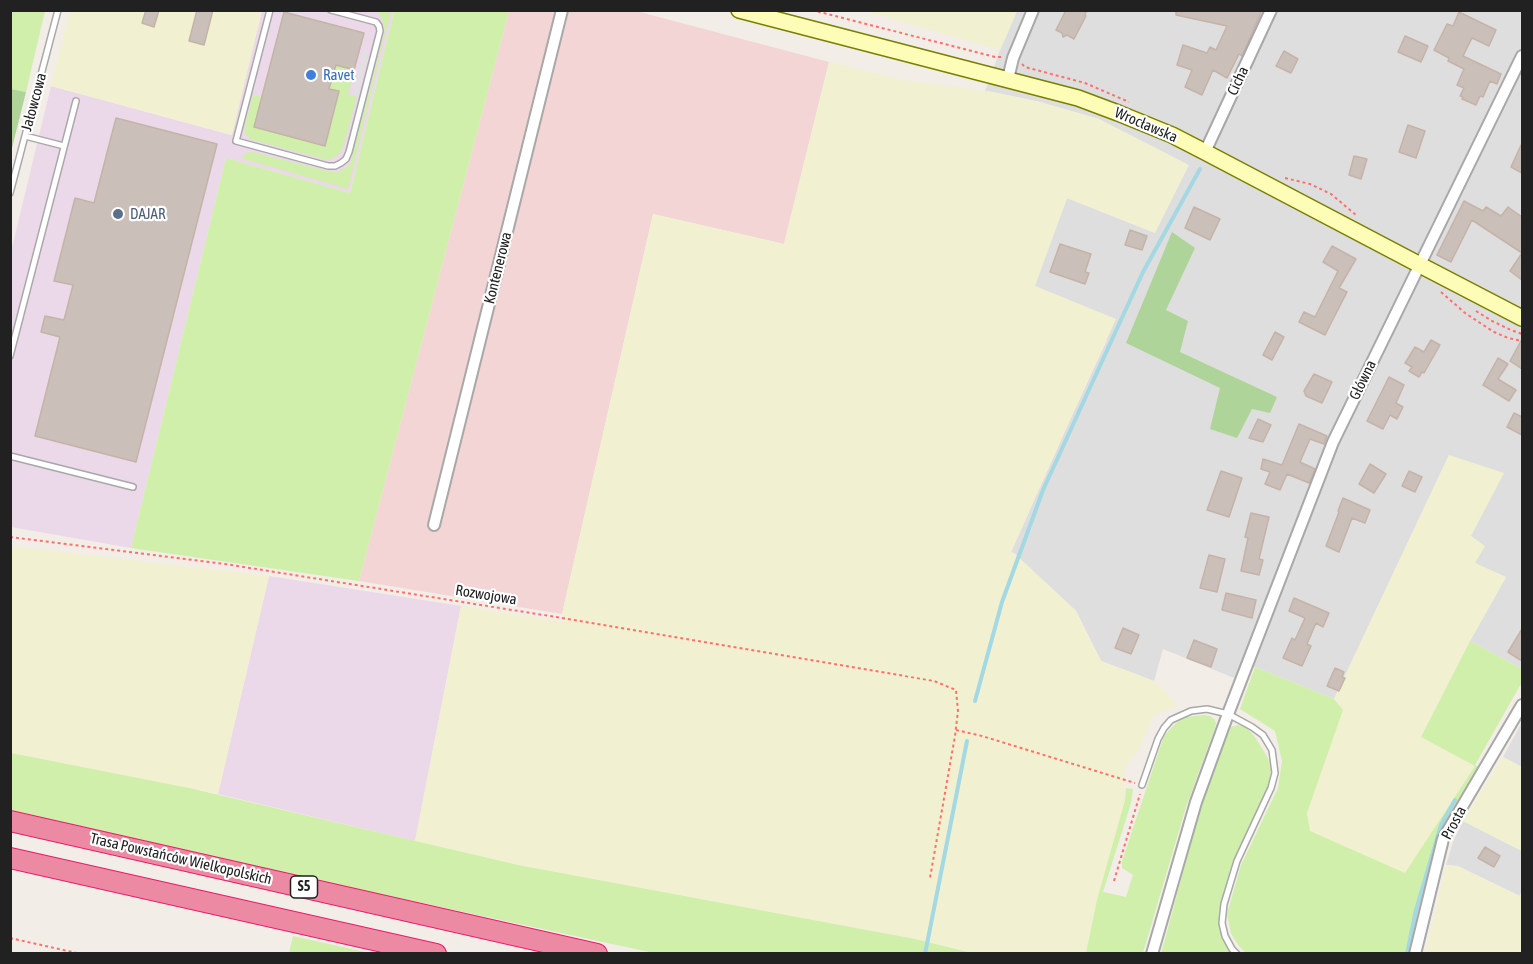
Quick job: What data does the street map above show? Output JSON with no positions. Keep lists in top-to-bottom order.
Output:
{
  "streets": {
    "highway": ["Trasa Powstańców Wielkopolskich", "S5"],
    "main road": ["Wrocławska"],
    "street": [
      "Cicha",
      "Kontenerowa",
      "Główna",
      "Prosta"
    ],
    "lane": ["Jałowcowa"],
    "path": ["Rozwojowa"]
  },
  "crossings": [
    ["Cicha", "Wrocławska"],
    ["Wrocławska", "Główna"]
  ],
  "places": ["Ravet", "DAJAR"]
}
